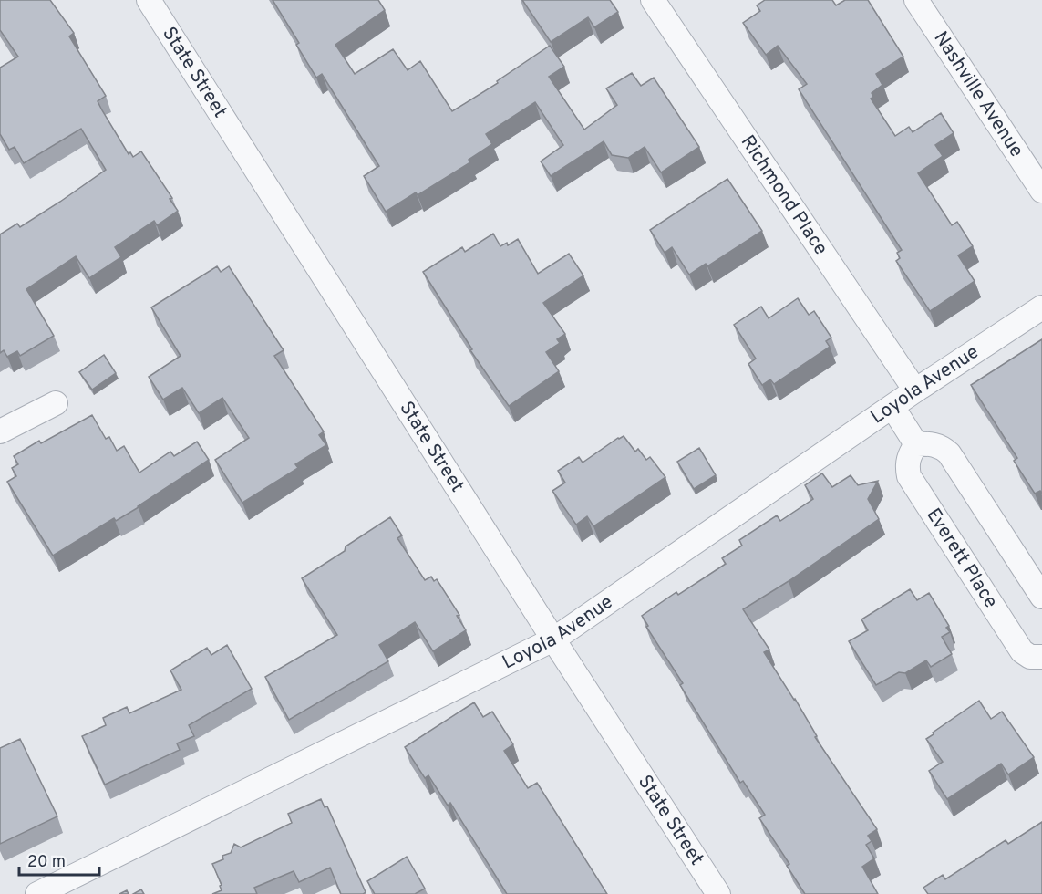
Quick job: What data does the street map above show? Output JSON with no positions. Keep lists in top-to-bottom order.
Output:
{
  "streets": {
    "street": [
      "State Street",
      "Nashville Avenue",
      "Richmond Place",
      "Loyola Avenue",
      "Everett Place"
    ]
  },
  "crossings": [
    ["State Street", "Loyola Avenue"],
    ["Richmond Place", "Loyola Avenue"]
  ],
  "scale_bar": "20 m"
}
